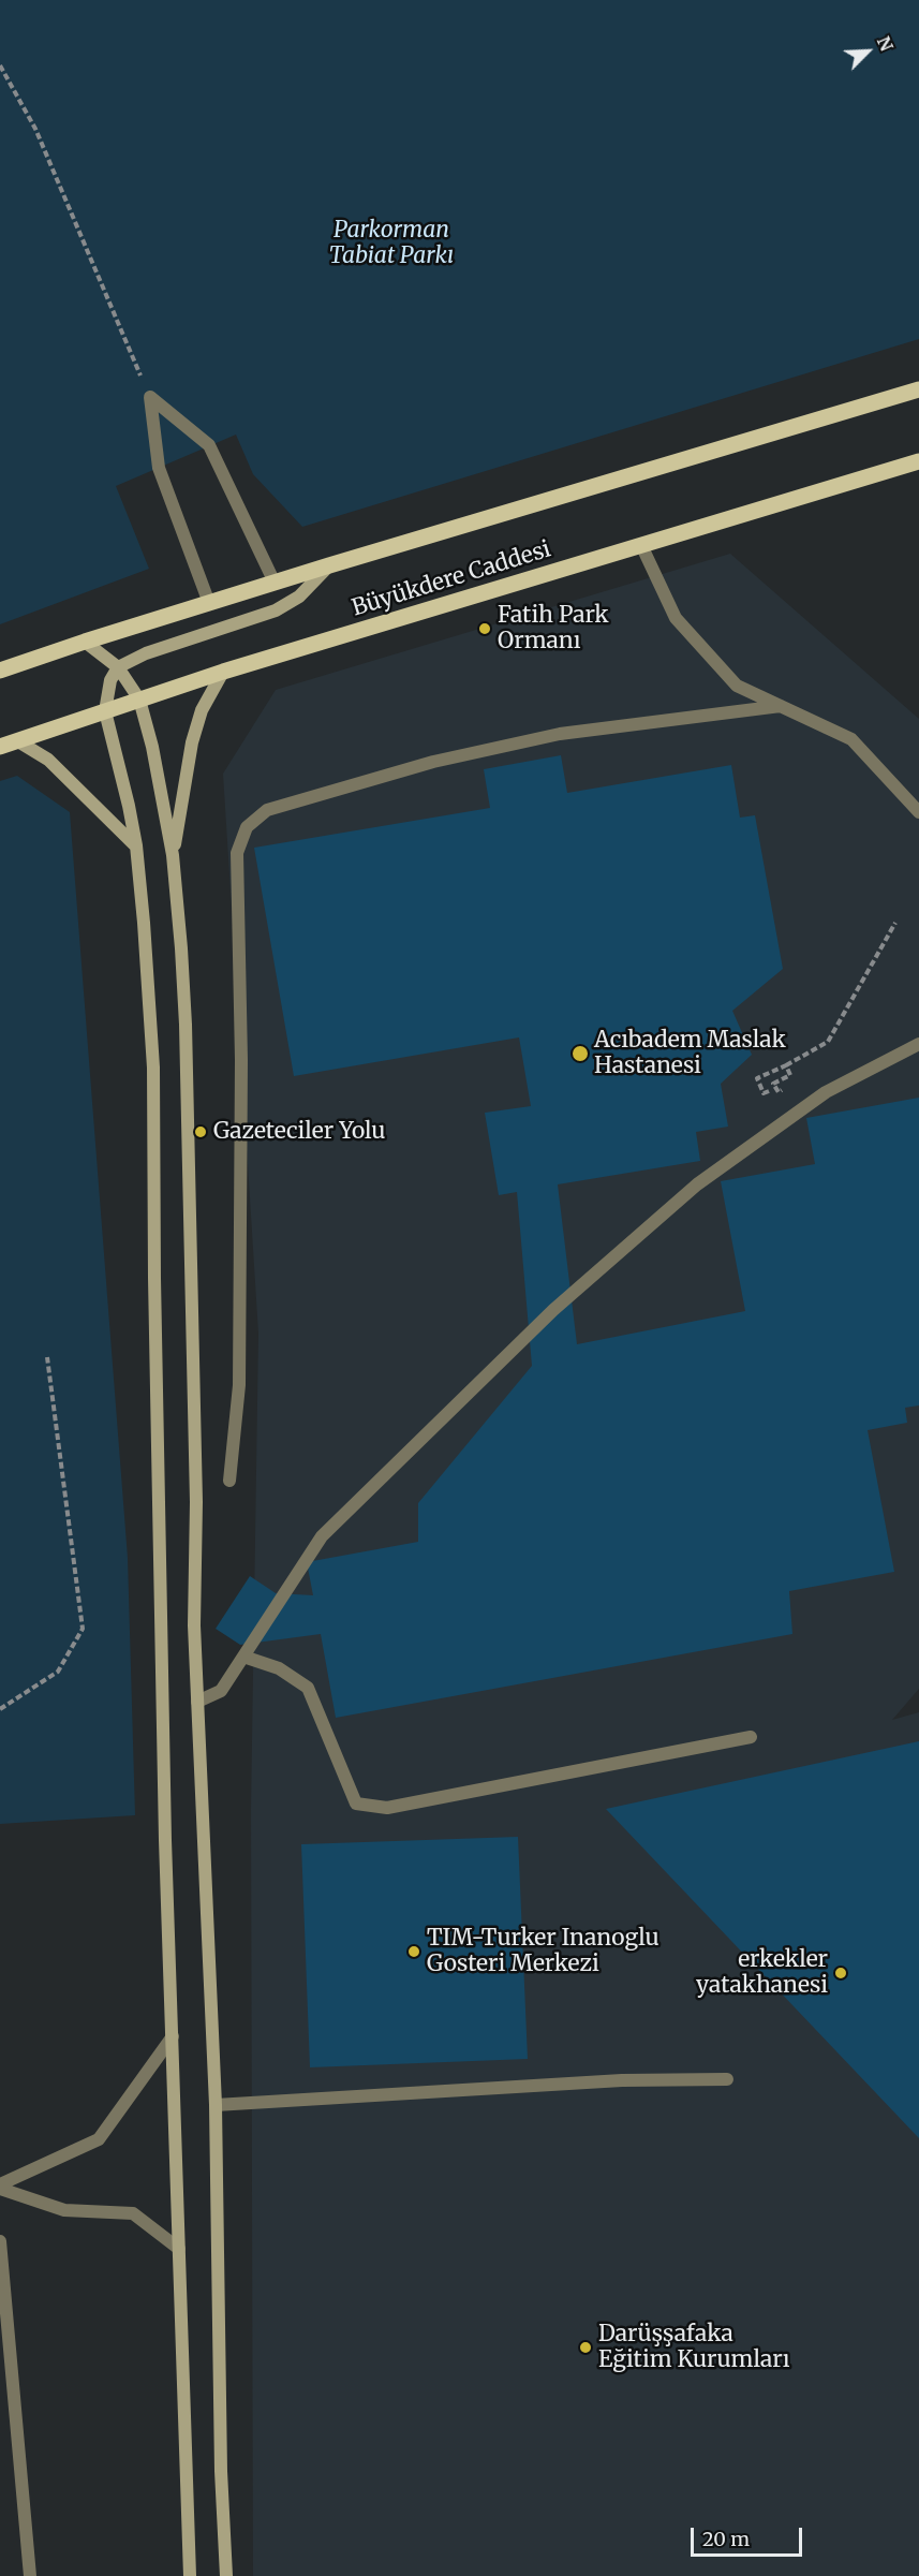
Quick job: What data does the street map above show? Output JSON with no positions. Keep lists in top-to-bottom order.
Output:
{
  "streets": {
    "main road": ["Büyükdere Caddesi"]
  },
  "parks": ["Parkorman Tabiat Parkı"],
  "places": [
    "Fatih Park Ormanı",
    "Acıbadem Maslak Hastanesi",
    "Gazeteciler Yolu",
    "TIM-Turker Inanoglu Gosteri Merkezi",
    "erkekler yatakhanesi",
    "Darüşşafaka Eğitim Kurumları"
  ],
  "scale_bar": "20 m",
  "north": "top right"
}
